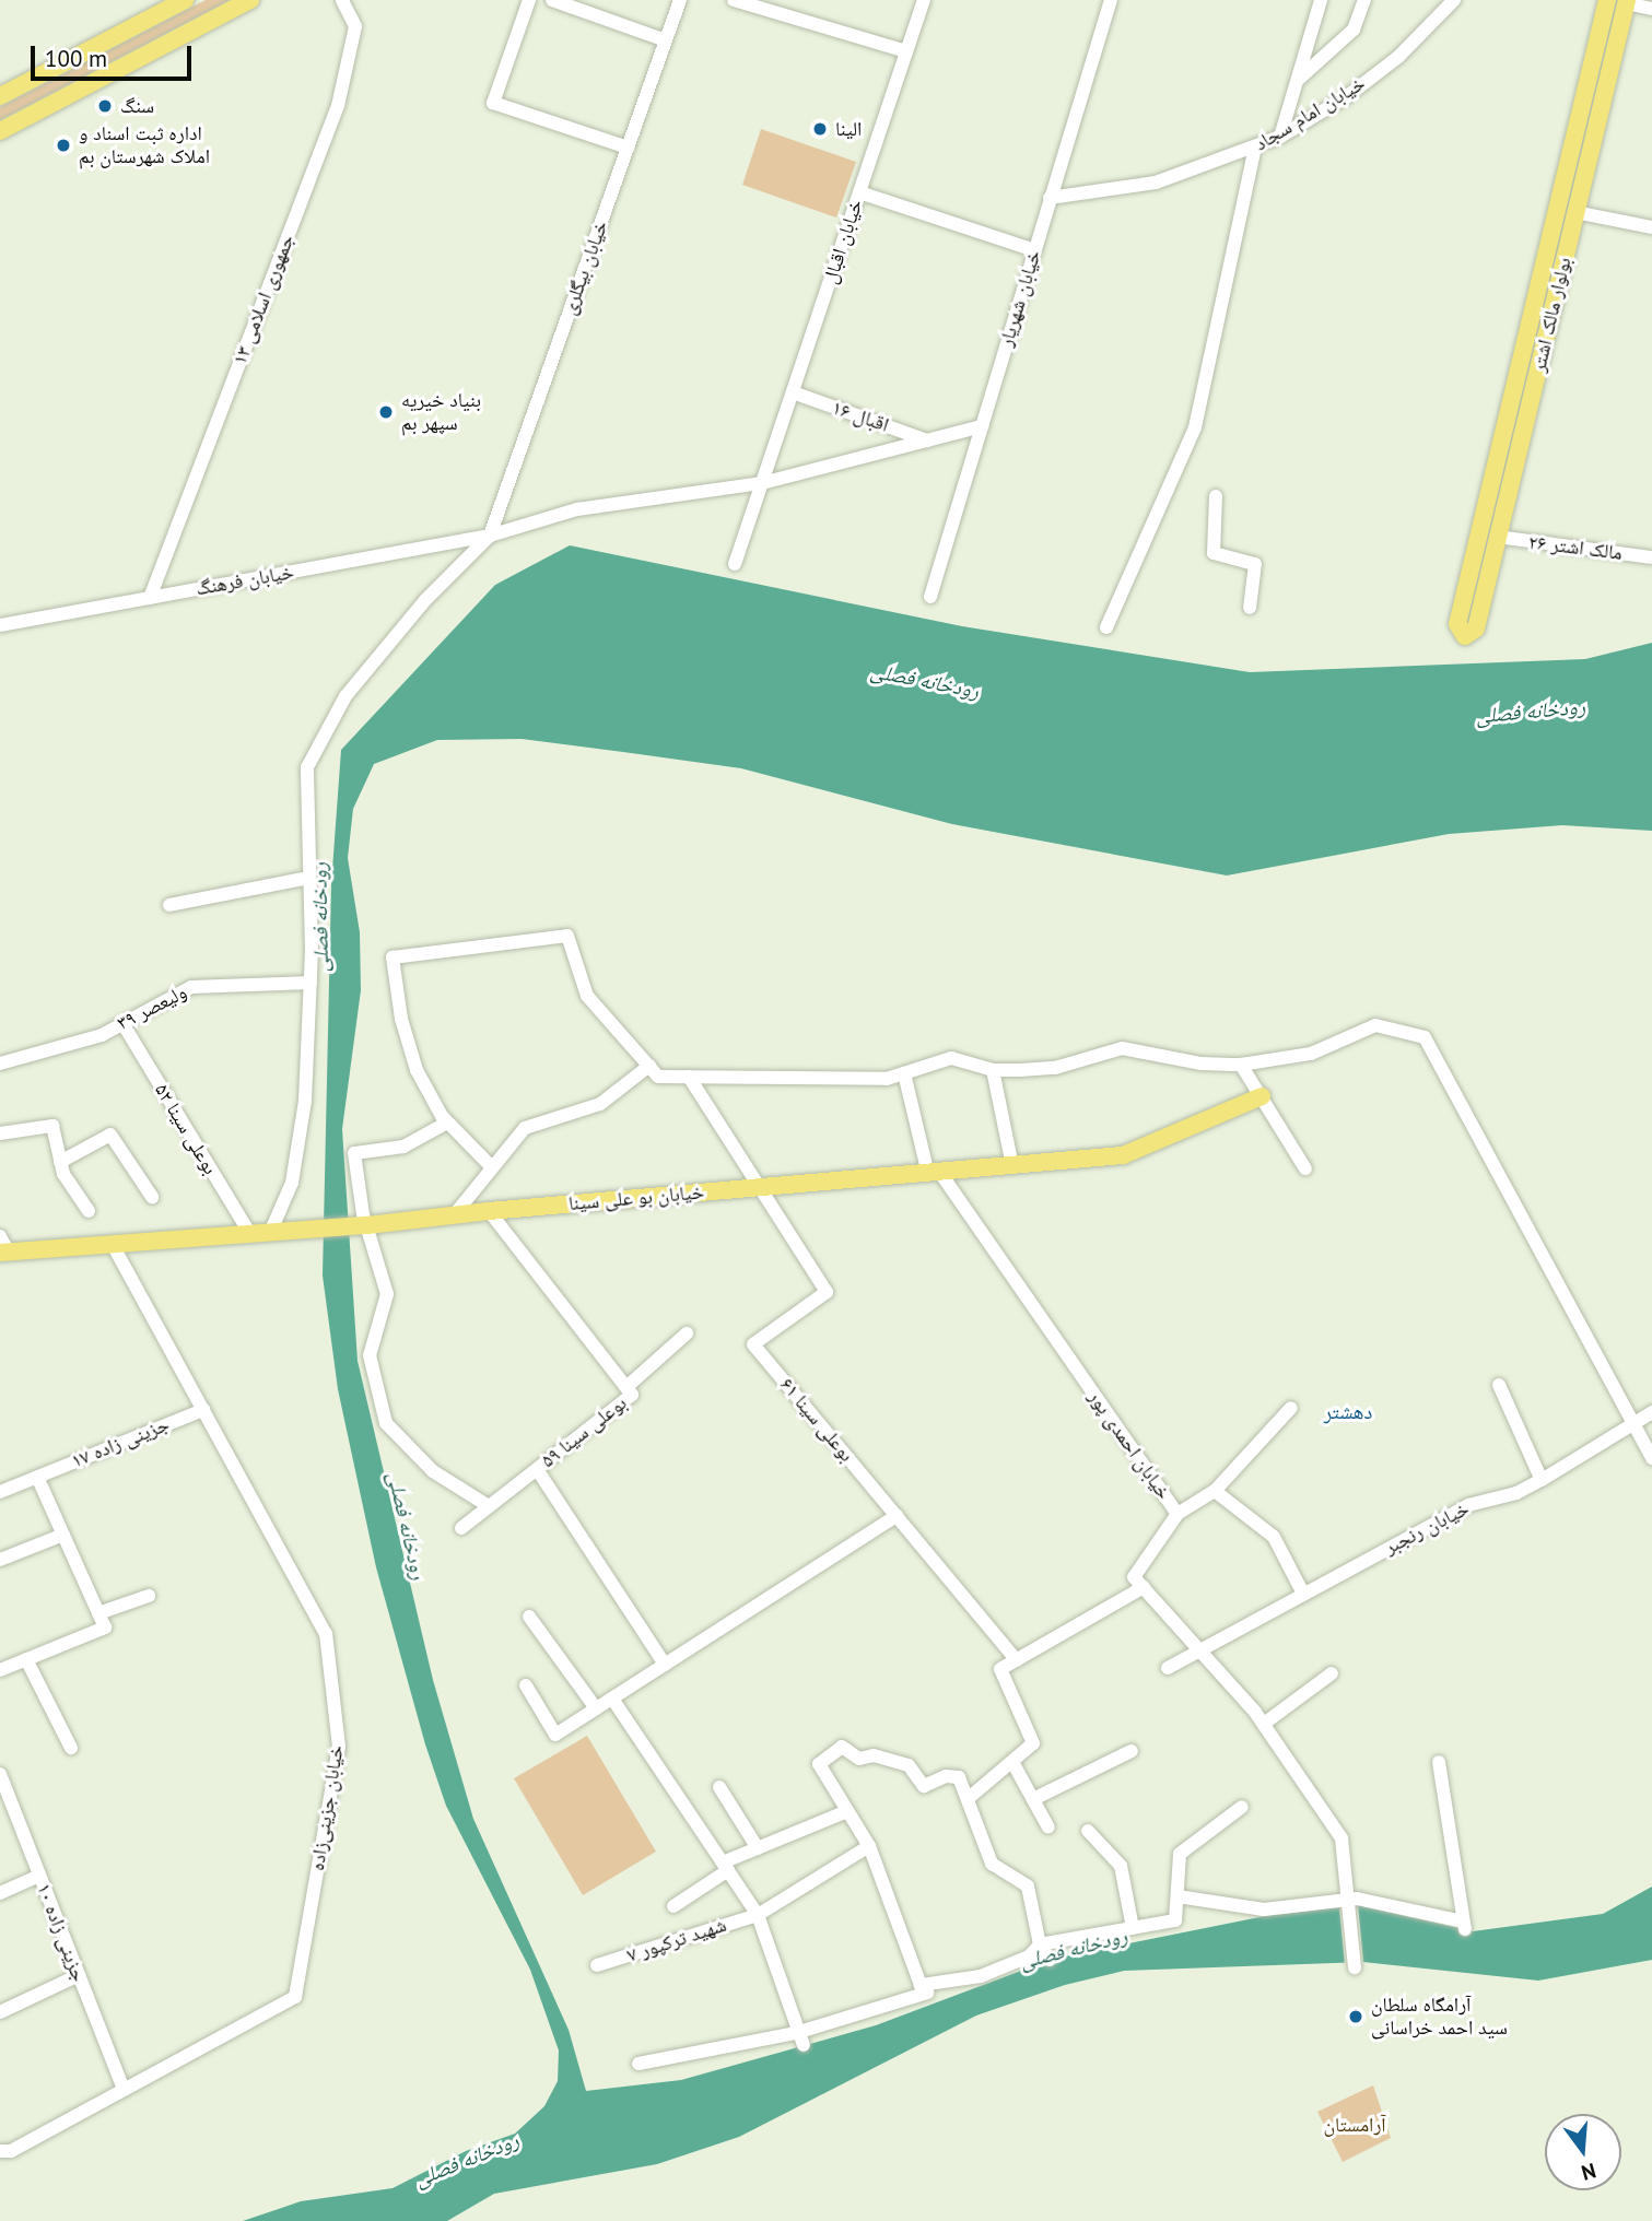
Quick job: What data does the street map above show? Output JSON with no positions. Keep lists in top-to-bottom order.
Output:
{
  "streets": {
    "main road": ["بولوار مالک اشتر", "خیابان بو علی سینا"],
    "street": [
      "خیابان امام سجاد",
      "خیابان اقبال",
      "خیابان بیگلری",
      "خیابان شهریار",
      "جمهوری اسلامی ۱۳",
      "اقبال ۱۶",
      "مالک اشتر ۲۶",
      "خیابان فرهنگ",
      "ولیعصر ۳۹",
      "بوعلی سینا ۵۲",
      "بوعلی سینا ۶۱",
      "بوعلی سینا ۵۹",
      "جزینی زاده ۱۷",
      "خیابان احمدی پور",
      "خیابان رنجبر",
      "خیابان جزینی‌زاده",
      "جزینی زاده ۱۰",
      "شهید ترکپور ۷"
    ]
  },
  "crossings": [
    ["خیابان امام سجاد", "خیابان شهریار"],
    ["خیابان اقبال", "اقبال ۱۶"],
    ["خیابان اقبال", "خیابان فرهنگ"],
    ["خیابان بیگلری", "خیابان فرهنگ"],
    ["خیابان شهریار", "خیابان فرهنگ"],
    ["جمهوری اسلامی ۱۳", "خیابان فرهنگ"],
    ["بولوار مالک اشتر", "مالک اشتر ۲۶"],
    ["اقبال ۱۶", "خیابان فرهنگ"],
    ["ولیعصر ۳۹", "بوعلی سینا ۵۲"],
    ["بوعلی سینا ۵۲", "خیابان بو علی سینا"],
    ["خیابان بو علی سینا", "بوعلی سینا ۶۱"],
    ["خیابان بو علی سینا", "بوعلی سینا ۵۹"],
    ["خیابان بو علی سینا", "خیابان احمدی پور"],
    ["خیابان بو علی سینا", "خیابان جزینی‌زاده"],
    ["جزینی زاده ۱۷", "خیابان جزینی‌زاده"],
    ["خیابان جزینی‌زاده", "جزینی زاده ۱۰"]
  ],
  "districts": ["دهشتر"],
  "water": ["رودخانه فصلی"],
  "parks": ["آرامستان"],
  "places": [
    "سنگ",
    "الینا",
    "اداره ثبت اسناد و املاک شهرستان بم",
    "بنیاد خیریه سپهر بم",
    "آرامگاه سلطان سید احمد خراسانی"
  ],
  "scale_bar": "100 m",
  "north": "bottom"
}
